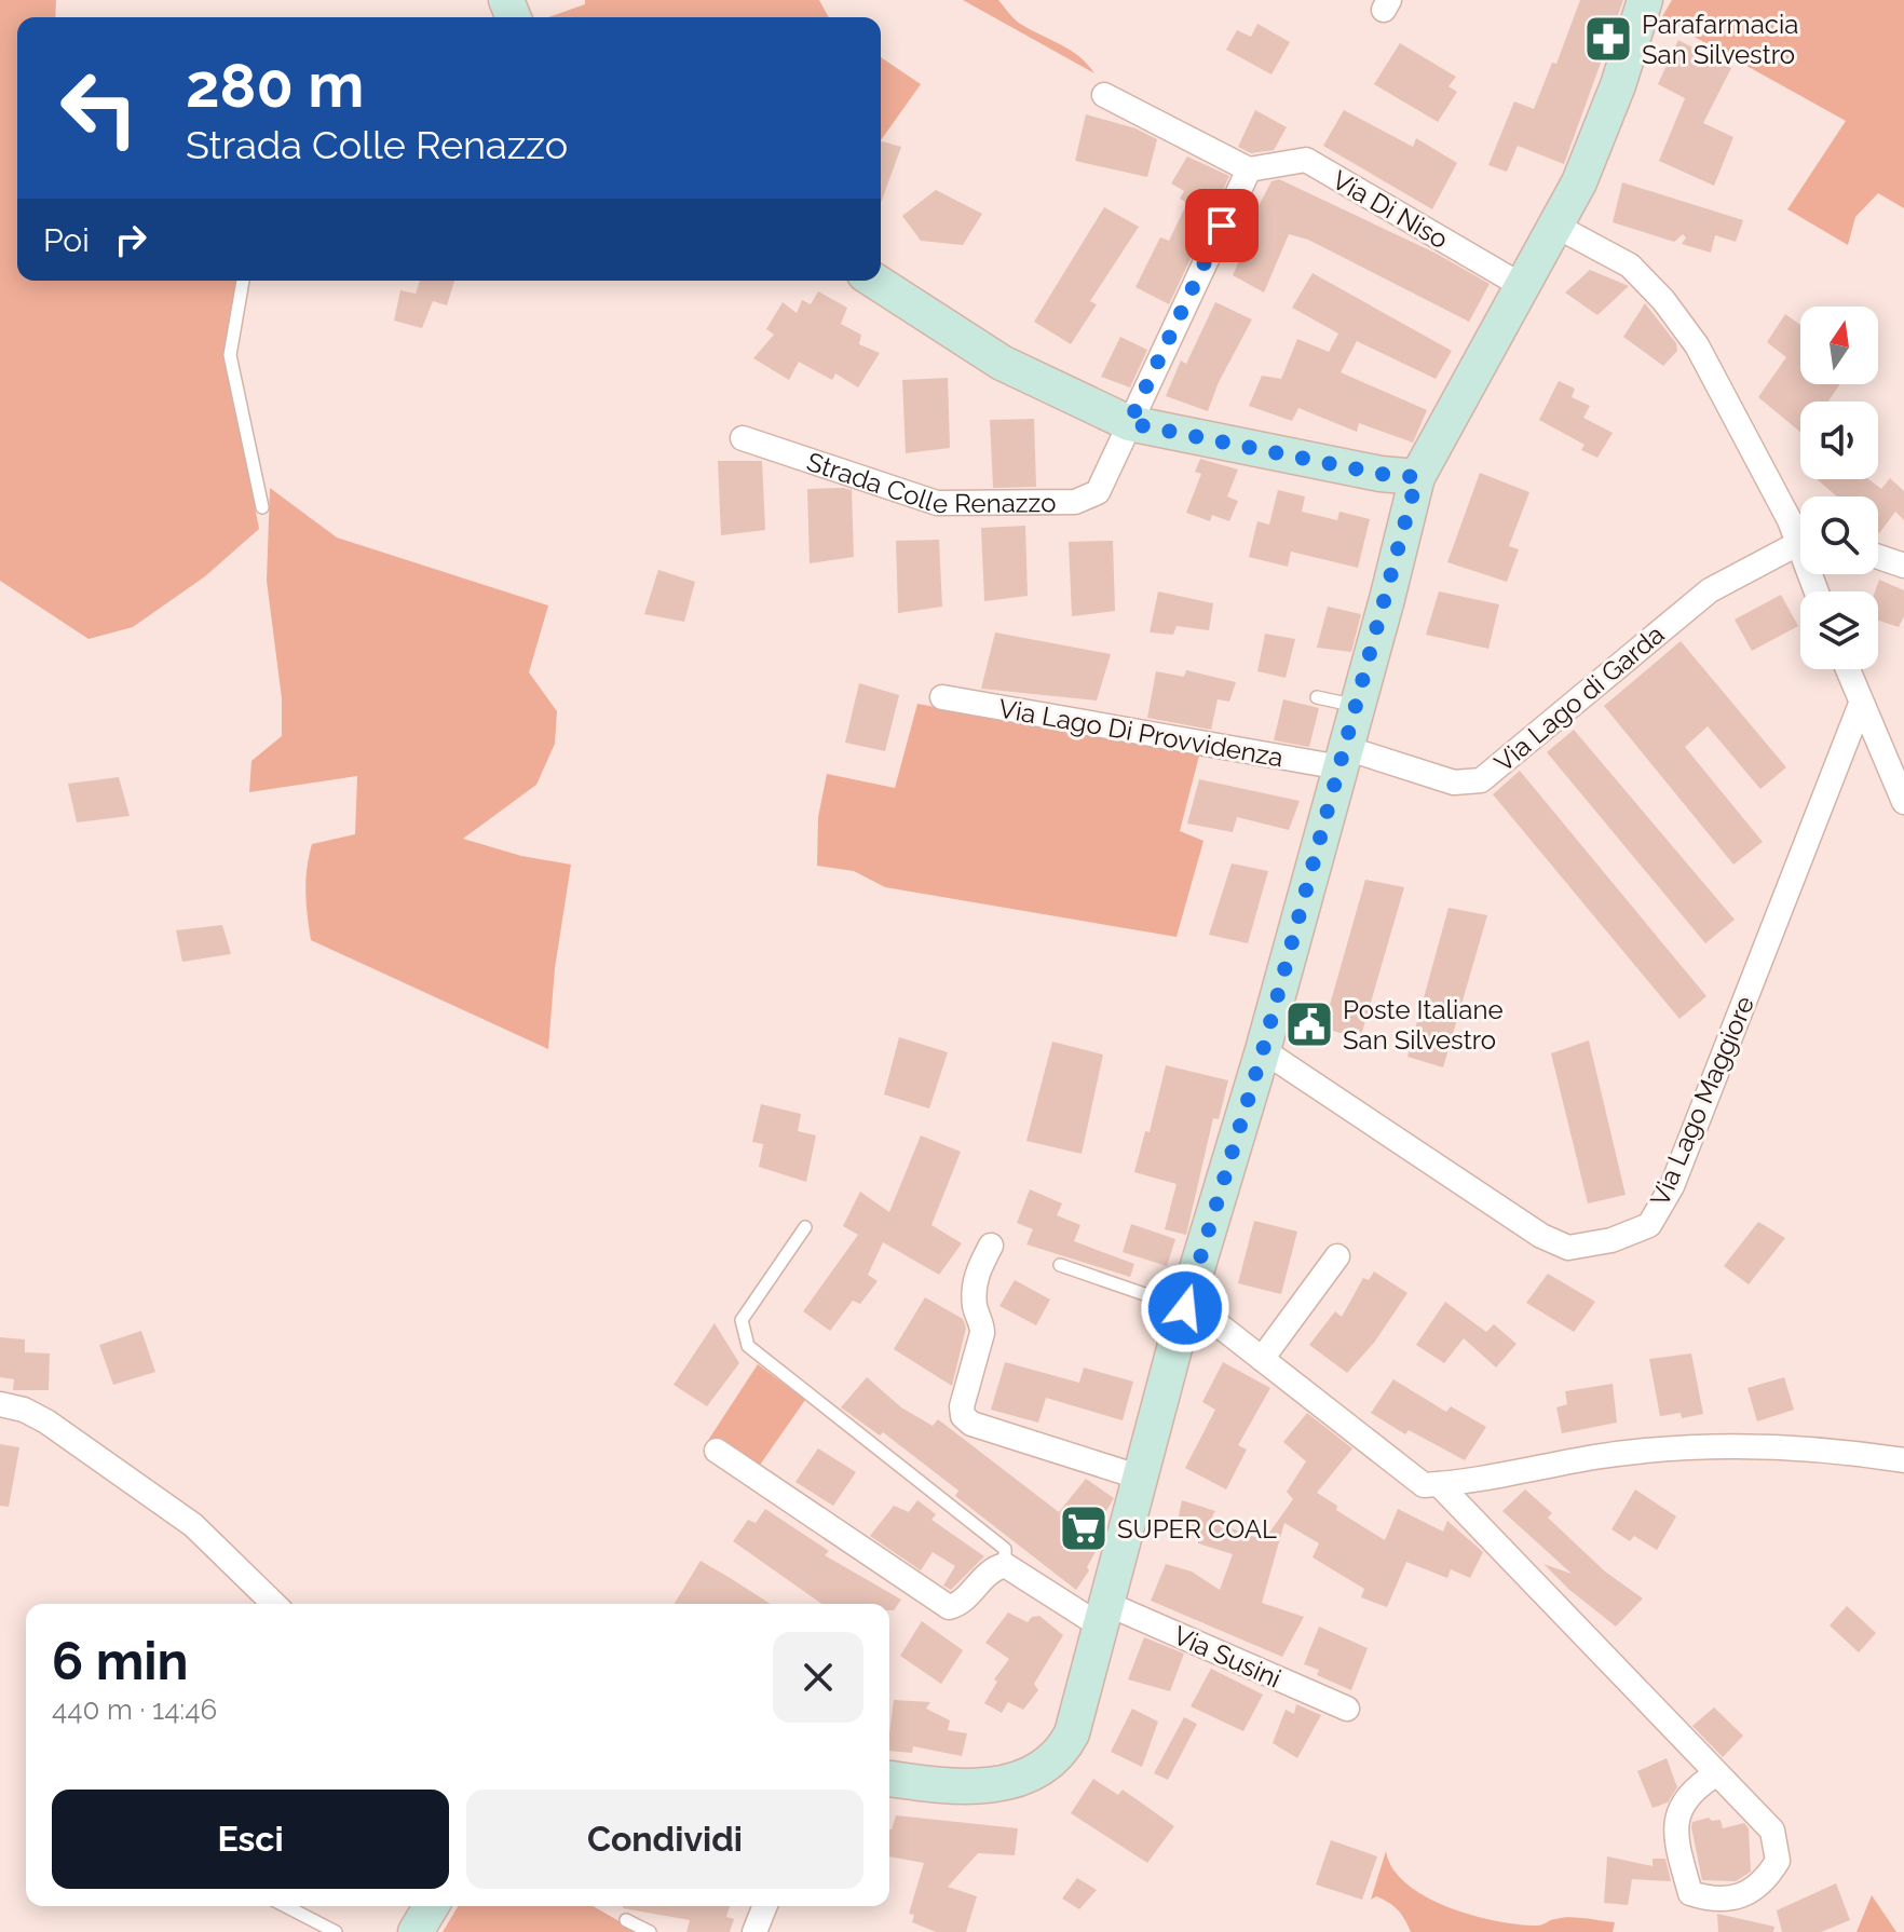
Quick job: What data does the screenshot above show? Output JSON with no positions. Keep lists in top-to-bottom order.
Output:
{
  "streets": {
    "street": [
      "Via Di Niso",
      "Strada Colle Renazzo",
      "Via Lago di Garda",
      "Via Lago Di Provvidenza",
      "Via Lago Maggiore",
      "Via Susini"
    ]
  },
  "crossings": [
    ["Via Lago di Garda", "Via Lago Di Provvidenza"]
  ],
  "places": {
    "pharmacy": ["Parafarmacia San Silvestro"],
    "public building": ["Poste Italiane San Silvestro"],
    "supermarket": ["SUPER COAL"]
  },
  "north": "top",
  "page": {
    "turn": ["280 m", "Strada Colle Renazzo"],
    "then": "Poi",
    "heading": ["6 min", "440 m · 14:46"],
    "buttons": ["Esci", "Condividi"]
  }
}
